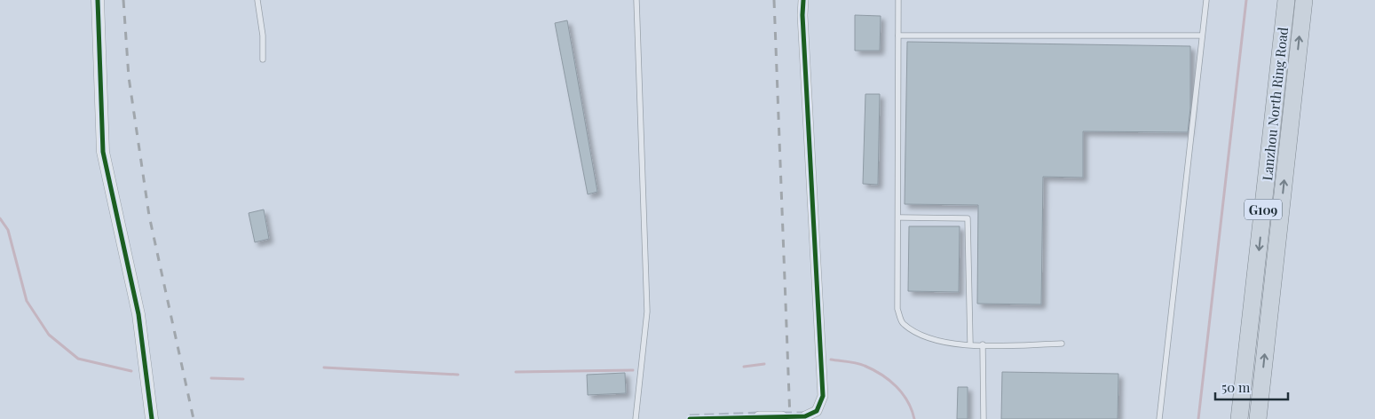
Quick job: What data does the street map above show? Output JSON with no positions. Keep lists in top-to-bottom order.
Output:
{
  "streets": {
    "highway": ["Lanzhou North Ring Road", "G109"]
  },
  "scale_bar": "50 m"
}
